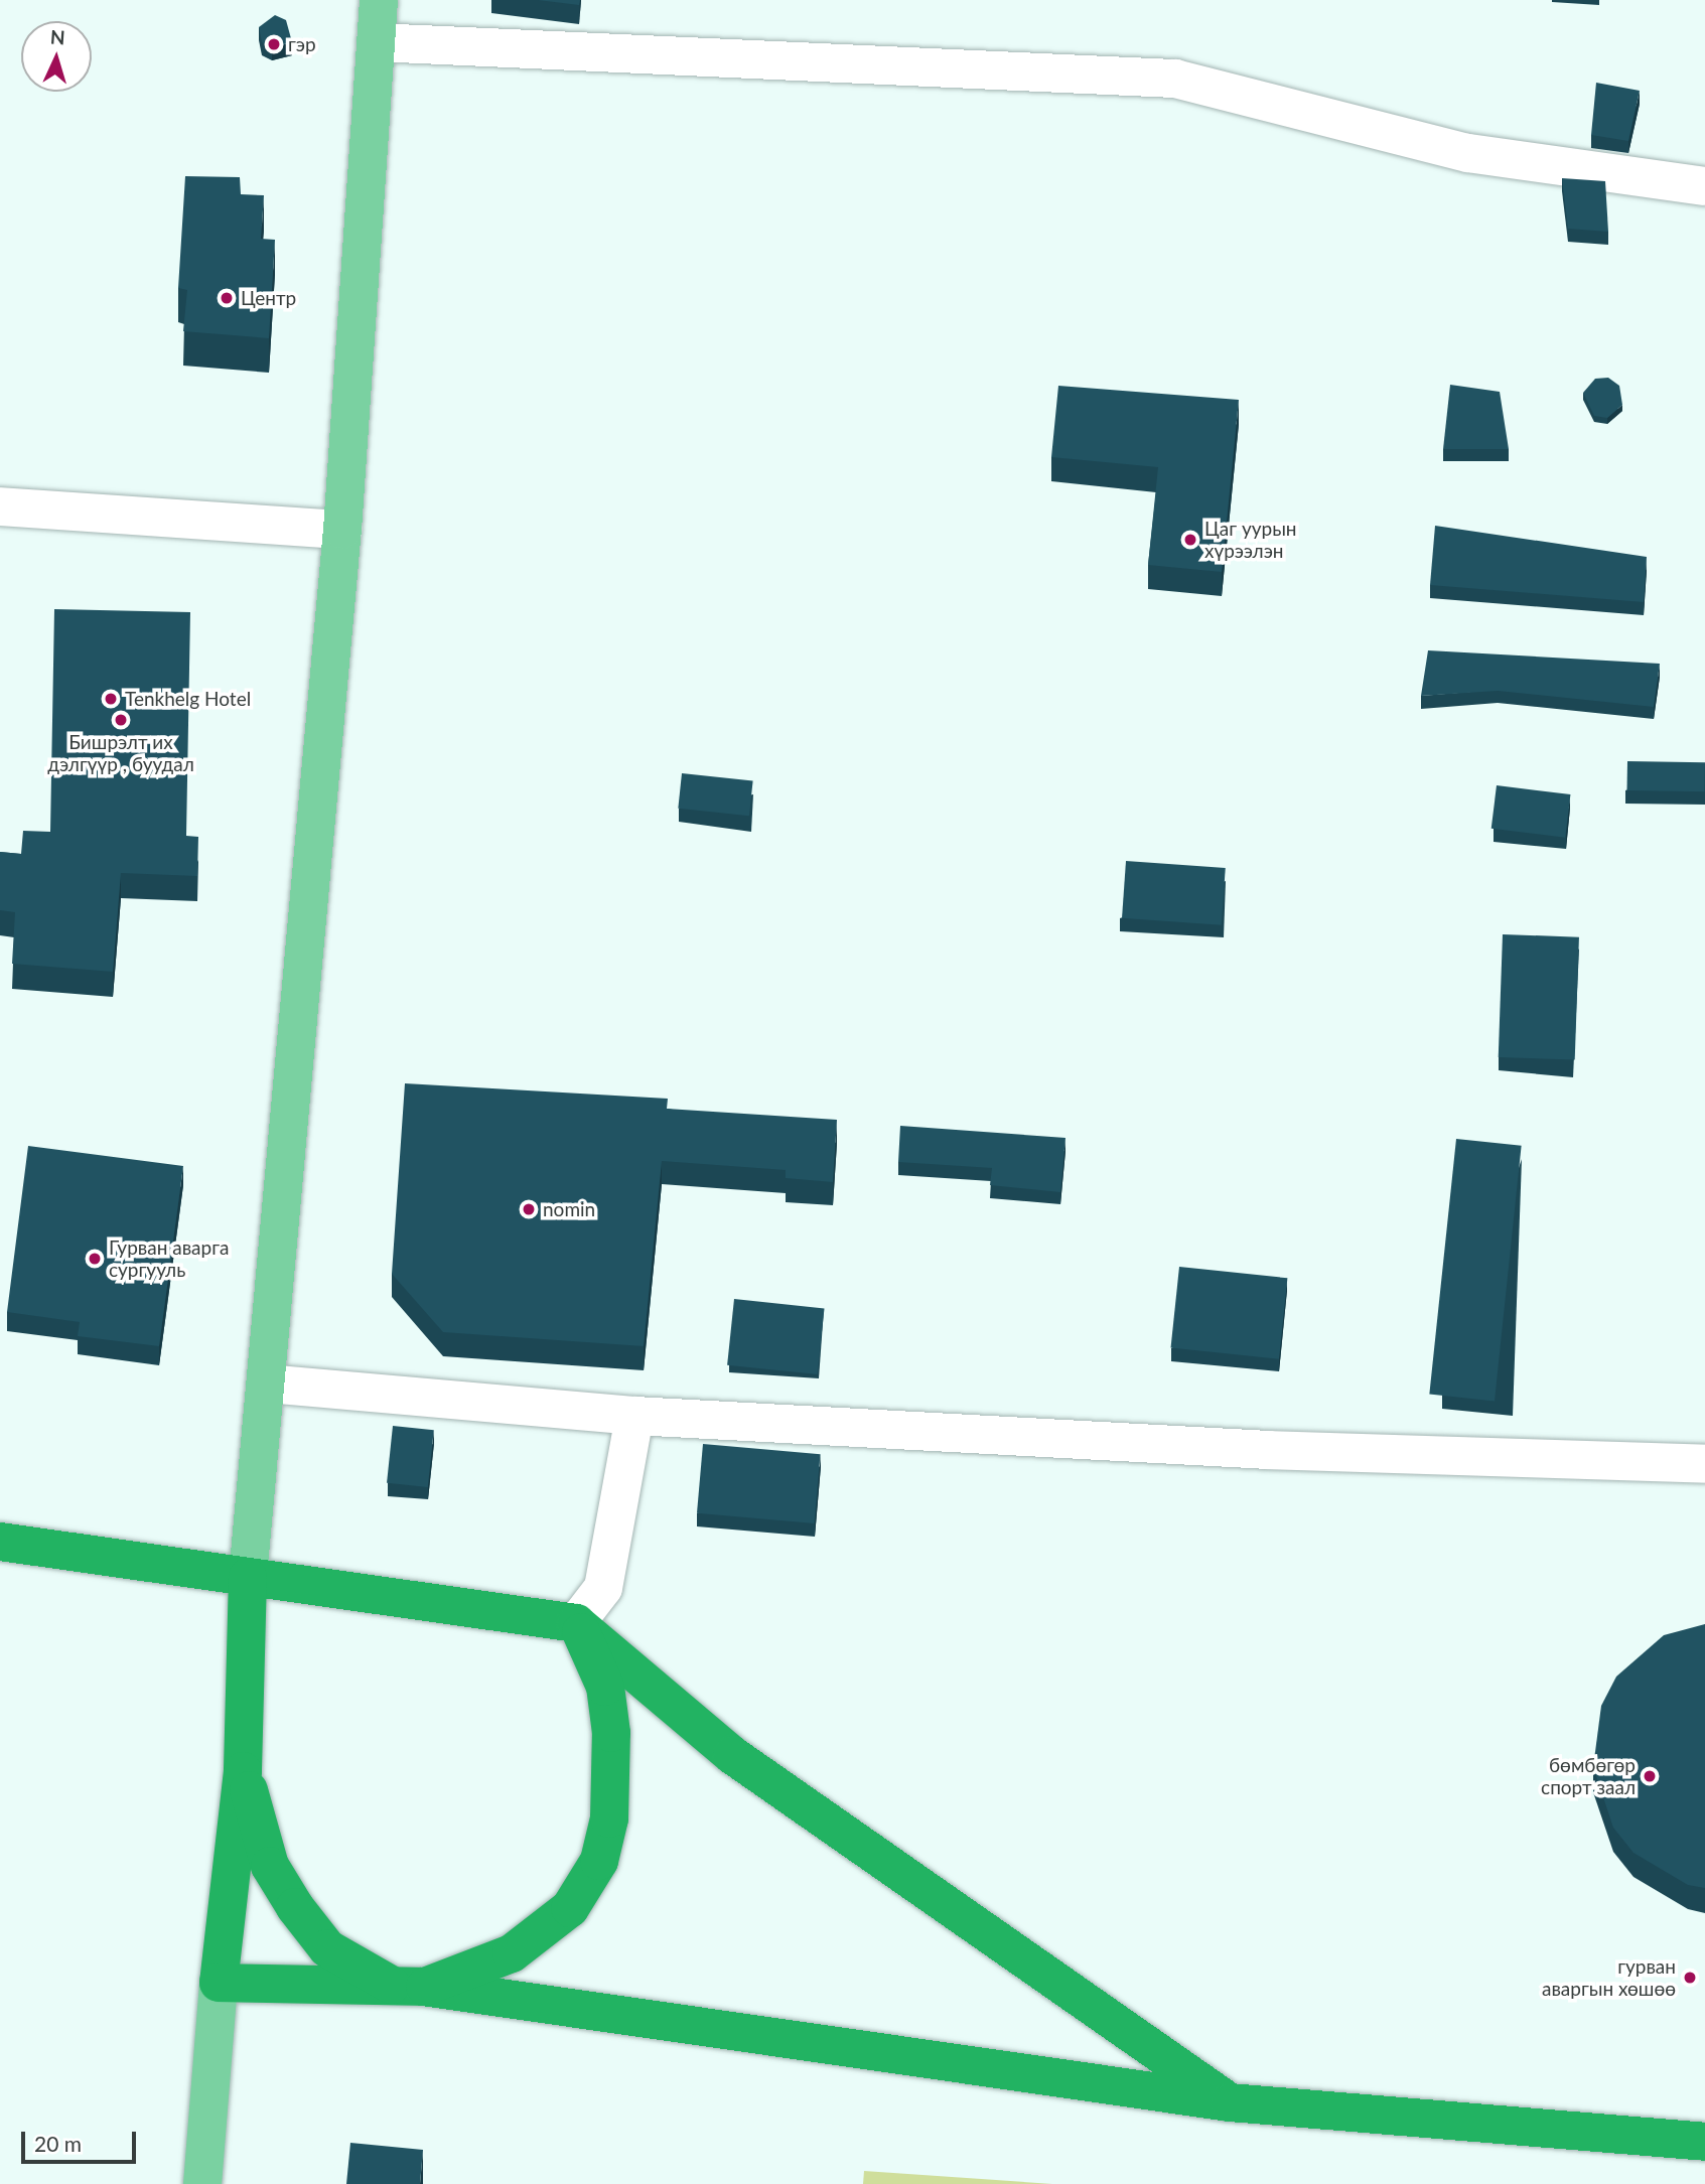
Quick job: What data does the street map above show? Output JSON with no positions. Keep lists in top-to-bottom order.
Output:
{
  "places": [
    "гэр",
    "Центр",
    "Цаг уурын хүрээлэн",
    "Tenkhelg Hotel",
    "Бишрэлт их дэлгүүр , буудал",
    "nomin",
    "Гурван аварга сургууль",
    "бөмбөгөр спорт заал",
    "гурван аваргын хөшөө"
  ],
  "scale_bar": "20 m",
  "north": "top"
}
